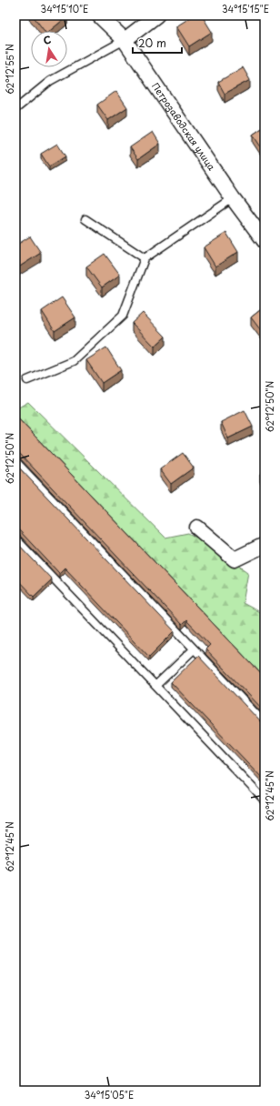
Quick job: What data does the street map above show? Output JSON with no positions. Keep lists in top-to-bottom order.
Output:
{
  "streets": {
    "street": ["Петрозаводская улица"]
  },
  "scale_bar": "20 m",
  "north": "top",
  "coordinates": [
    "34°15'10\"E",
    "34°15'15\"E",
    "62°12'55\"N",
    "62°12'50\"N",
    "62°12'45\"N",
    "34°15'05\"E"
  ]
}
